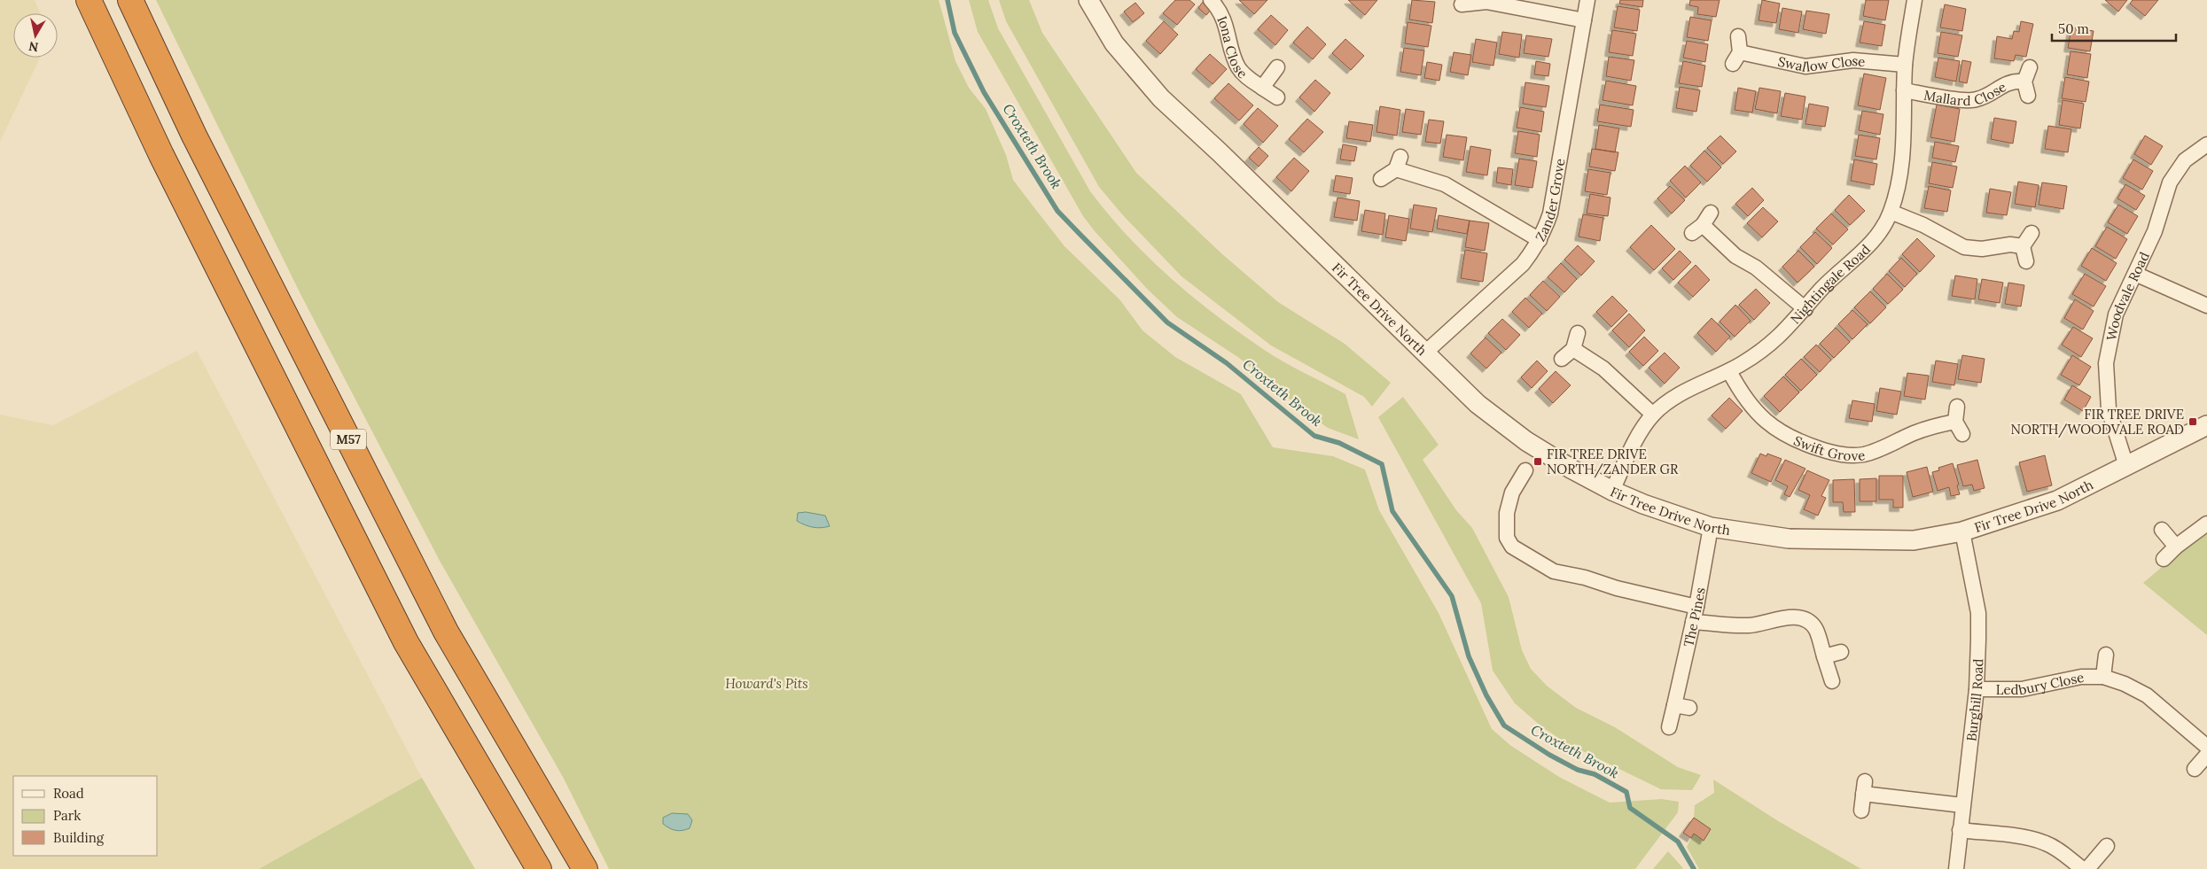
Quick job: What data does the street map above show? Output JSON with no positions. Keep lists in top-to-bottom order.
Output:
{
  "streets": {
    "highway": ["M57"],
    "street": [
      "Iona Close",
      "Swallow Close",
      "Mallard Close",
      "Zander Grove",
      "Nightingale Road",
      "Woodvale Road",
      "Fir Tree Drive North",
      "Swift Grove",
      "The Pines",
      "Ledbury Close",
      "Burghill Road"
    ]
  },
  "crossings": [
    ["Swallow Close", "Nightingale Road"],
    ["Mallard Close", "Nightingale Road"],
    ["Zander Grove", "Fir Tree Drive North"],
    ["Nightingale Road", "Fir Tree Drive North"],
    ["Nightingale Road", "Swift Grove"],
    ["Woodvale Road", "Fir Tree Drive North"],
    ["Fir Tree Drive North", "The Pines"],
    ["Fir Tree Drive North", "Burghill Road"],
    ["Ledbury Close", "Burghill Road"]
  ],
  "water": ["Croxteth Brook"],
  "parks": ["Howard's Pits"],
  "places": {
    "transit": ["FIR TREE DRIVE NORTH/WOODVALE ROAD", "FIR TREE DRIVE NORTH/ZANDER GR"]
  },
  "legend": ["Road", "Park", "Building"],
  "scale_bar": "50 m",
  "north": "bottom"
}
